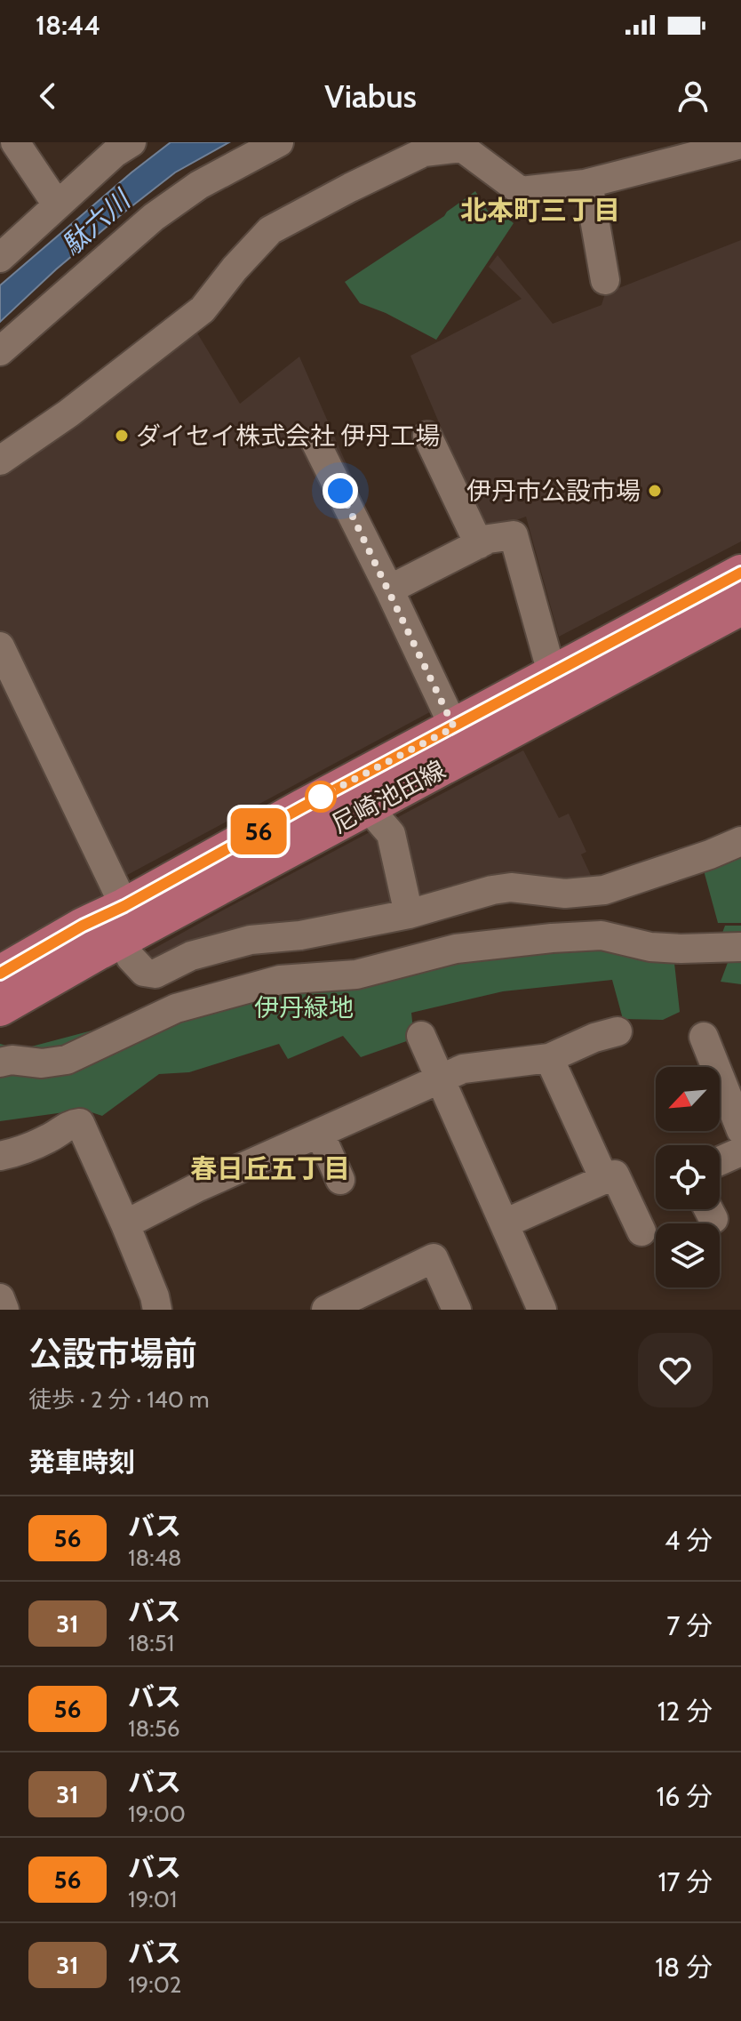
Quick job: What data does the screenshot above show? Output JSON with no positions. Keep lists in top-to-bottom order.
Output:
{
  "streets": {
    "main road": ["尼崎池田線"]
  },
  "districts": ["北本町三丁目", "春日丘五丁目"],
  "water": ["駄六川"],
  "parks": ["伊丹緑地"],
  "places": ["ダイセイ株式会社 伊丹工場", "伊丹市公設市場"],
  "lines": ["bus line 56"],
  "north": "bottom left",
  "page": {
    "status": "18:44",
    "header": "Viabus",
    "on_map": "56",
    "heading": [
      ["公設市場前", "徒歩 · 2 分 · 140 m"],
      "発車時刻"
    ],
    "list": [
      {
        "mark": "56",
        "name": "バス",
        "note": "18:48",
        "value": "4 分"
      },
      {
        "mark": "31",
        "name": "バス",
        "note": "18:51",
        "value": "7 分"
      },
      {
        "mark": "56",
        "name": "バス",
        "note": "18:56",
        "value": "12 分"
      },
      {
        "mark": "31",
        "name": "バス",
        "note": "19:00",
        "value": "16 分"
      },
      {
        "mark": "56",
        "name": "バス",
        "note": "19:01",
        "value": "17 分"
      },
      {
        "mark": "31",
        "name": "バス",
        "note": "19:02",
        "value": "18 分"
      }
    ]
  }
}
